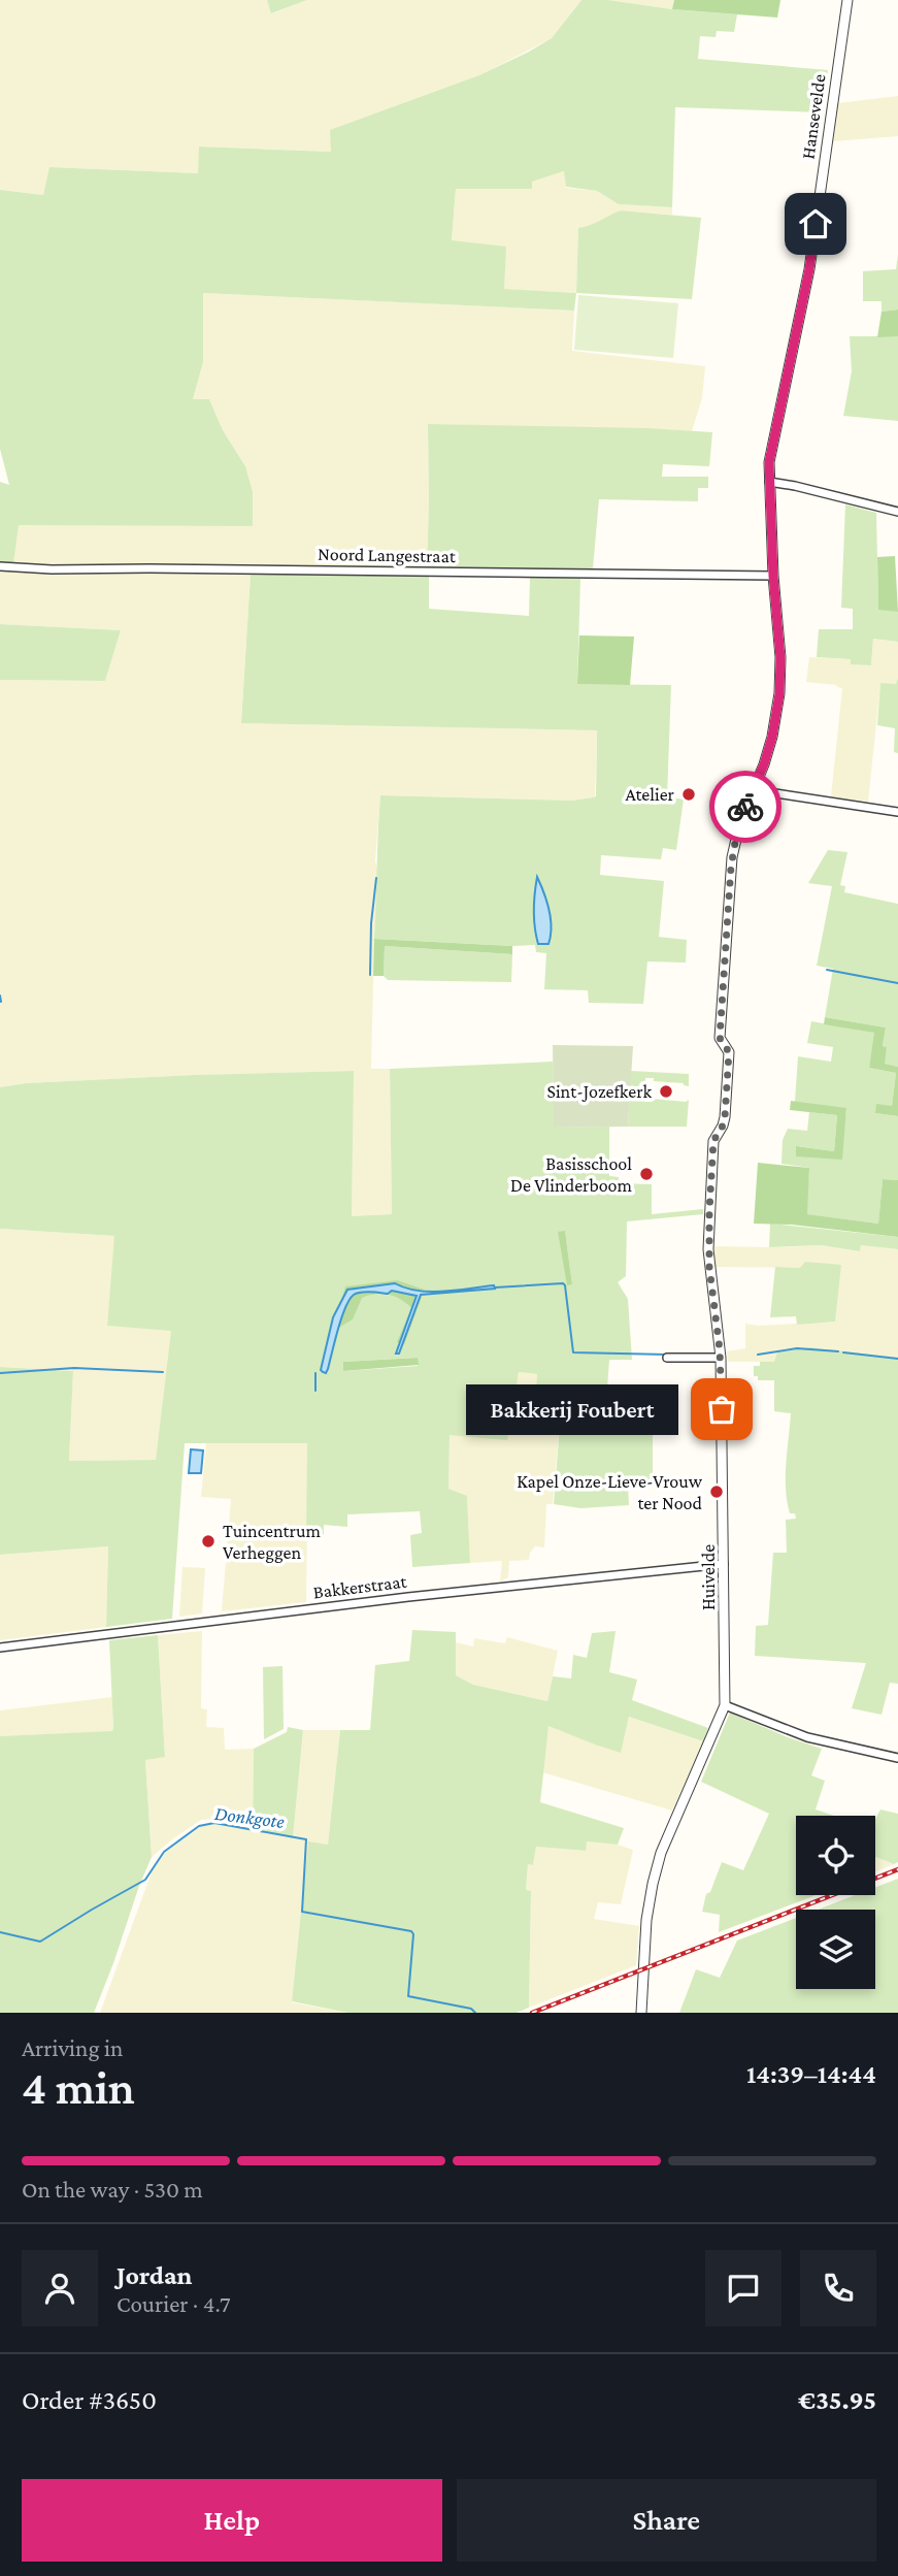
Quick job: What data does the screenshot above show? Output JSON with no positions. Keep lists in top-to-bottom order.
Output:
{
  "streets": {
    "street": [
      "Hansevelde",
      "Noord Langestraat",
      "Huivelde",
      "Bakkerstraat"
    ]
  },
  "crossings": [
    ["Hansevelde", "Noord Langestraat"],
    ["Hansevelde", "Huivelde"],
    ["Huivelde", "Bakkerstraat"]
  ],
  "water": ["Donkgote"],
  "places": [
    "Atelier",
    "Sint-Jozefkerk",
    "Basisschool De Vlinderboom",
    "Bakkerij Foubert",
    "Kapel Onze-Lieve-Vrouw ter Nood",
    "Tuincentrum Verheggen"
  ],
  "page": {
    "bubble": "Bakkerij Foubert",
    "heading": ["4 min", "Arriving in", "14:39–14:44"],
    "panel": [
      "Jordan",
      "Courier · 4.7",
      "Order #3650",
      "€35.95"
    ],
    "bar": "On the way · 530 m",
    "buttons": ["Help", "Share"]
  }
}
